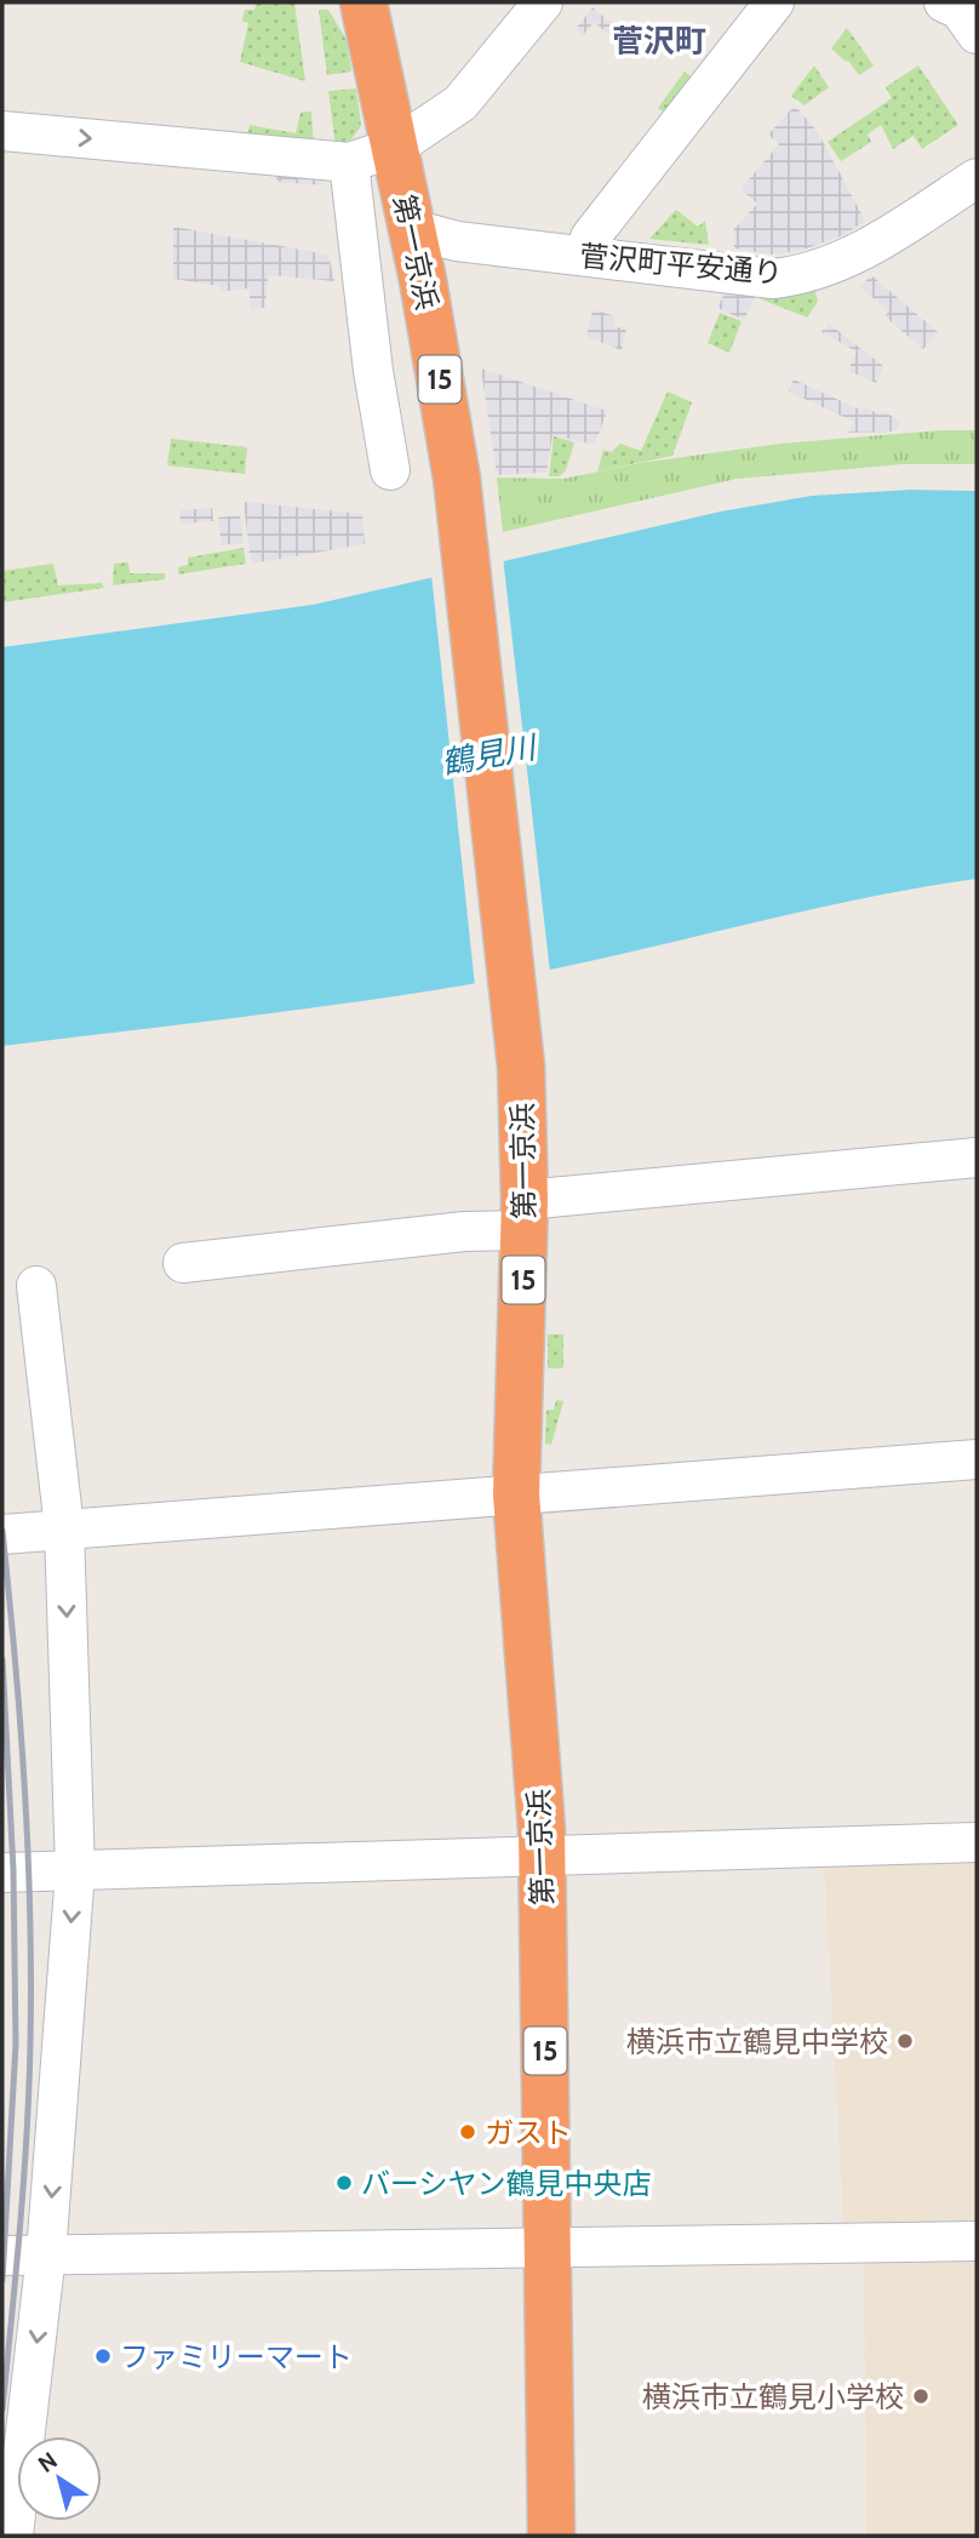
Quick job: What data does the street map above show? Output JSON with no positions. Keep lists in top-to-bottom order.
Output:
{
  "streets": {
    "highway": ["第一京浜", "15"],
    "street": ["菅沢町平安通り"]
  },
  "crossings": [
    ["第一京浜", "菅沢町平安通り"]
  ],
  "districts": ["菅沢町"],
  "water": ["鶴見川"],
  "places": [
    "横浜市立鶴見中学校",
    "ガスト",
    "バーシヤン鶴見中央店",
    "ファミリーマート",
    "横浜市立鶴見小学校"
  ],
  "north": "top left"
}
